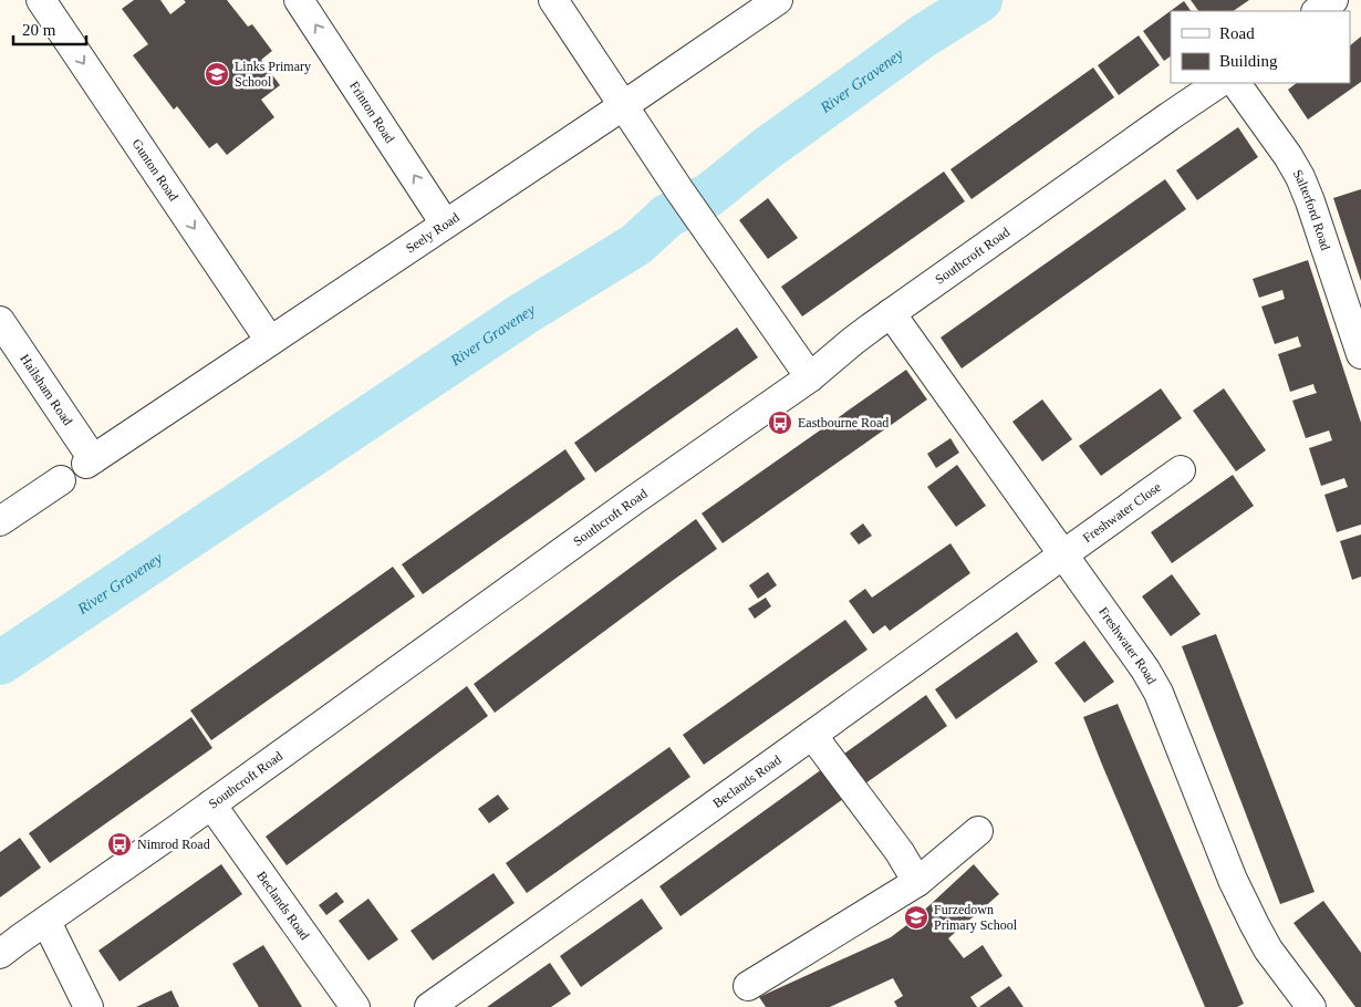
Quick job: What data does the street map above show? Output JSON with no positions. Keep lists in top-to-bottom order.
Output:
{
  "streets": {
    "street": [
      "Frinton Road",
      "Gunton Road",
      "Salterford Road",
      "Seely Road",
      "Southcroft Road",
      "Hailsham Road",
      "Freshwater Close",
      "Freshwater Road",
      "Beclands Road"
    ]
  },
  "crossings": [
    ["Frinton Road", "Seely Road"],
    ["Gunton Road", "Seely Road"],
    ["Seely Road", "Hailsham Road"],
    ["Southcroft Road", "Freshwater Road"],
    ["Southcroft Road", "Beclands Road"],
    ["Freshwater Close", "Freshwater Road"],
    ["Freshwater Close", "Beclands Road"],
    ["Freshwater Road", "Beclands Road"]
  ],
  "one_way": ["Gunton Road"],
  "water": ["River Graveney"],
  "places": {
    "school or university": ["Links Primary School", "Furzedown Primary School"],
    "bus stop": ["Eastbourne Road", "Nimrod Road"]
  },
  "legend": ["Road", "Building"],
  "scale_bar": "20 m"
}
